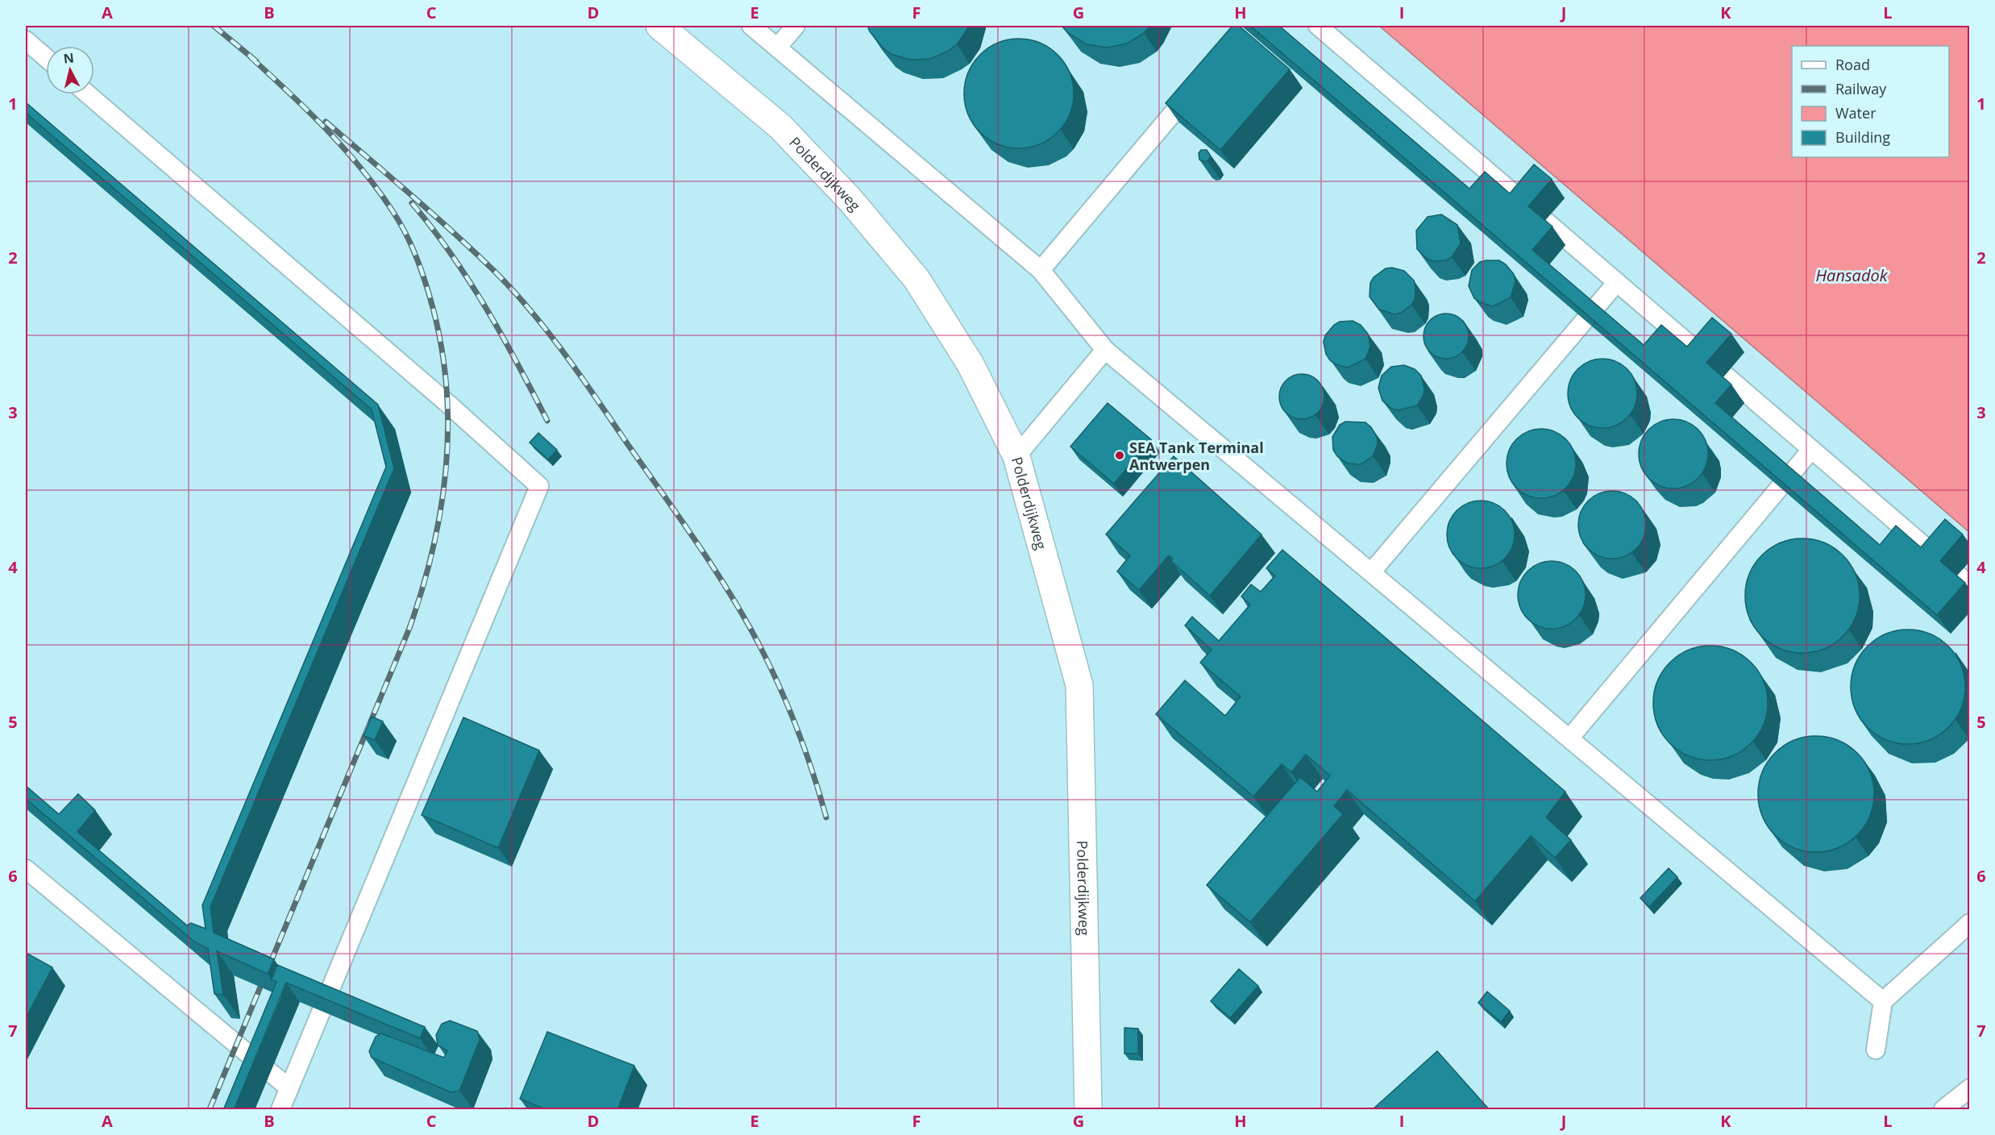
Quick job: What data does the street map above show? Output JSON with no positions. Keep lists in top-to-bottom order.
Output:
{
  "streets": {
    "street": ["Polderdijkweg"]
  },
  "water": ["Hansadok"],
  "places": ["SEA Tank Terminal Antwerpen"],
  "legend": [
    "Road",
    "Railway",
    "Water",
    "Building"
  ],
  "north": "top",
  "grid": {
    "columns": [
      "A",
      "B",
      "C",
      "D",
      "E",
      "F",
      "G",
      "H",
      "I",
      "J",
      "K",
      "L"
    ],
    "rows": [
      "1",
      "2",
      "3",
      "4",
      "5",
      "6",
      "7"
    ]
  }
}
